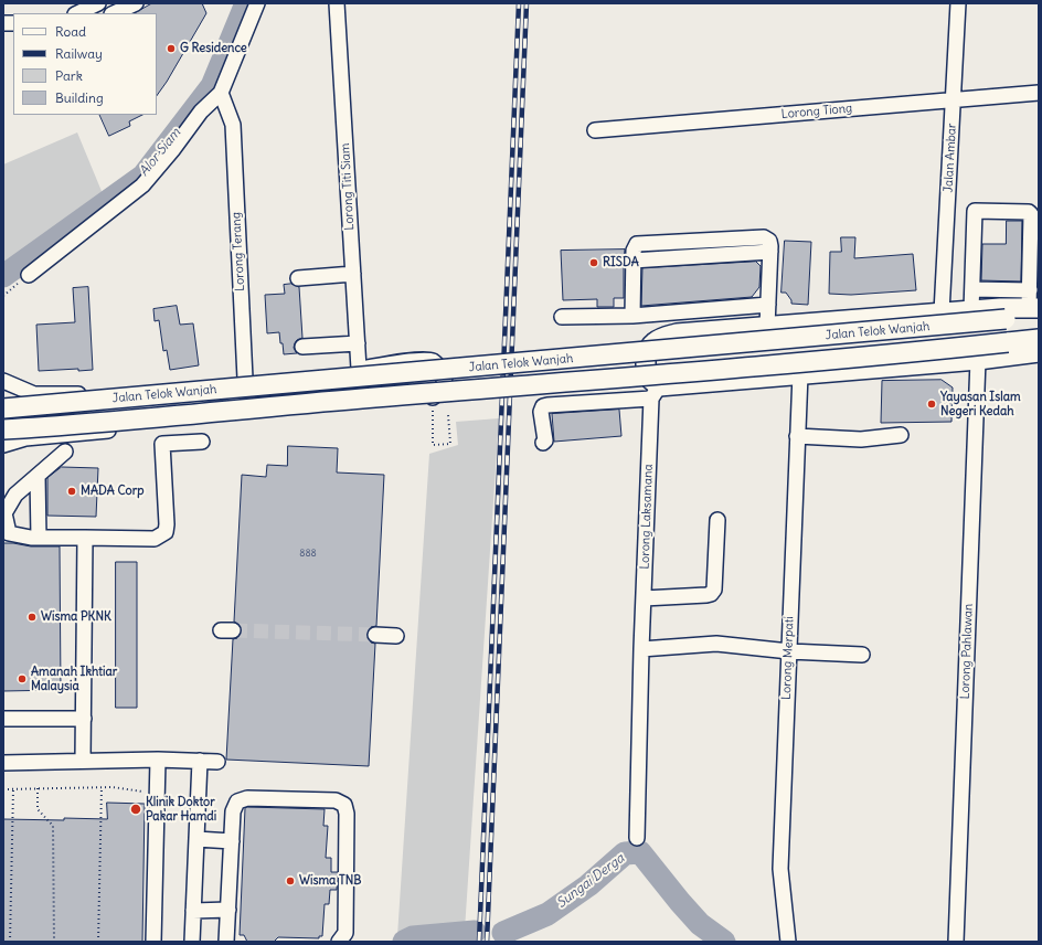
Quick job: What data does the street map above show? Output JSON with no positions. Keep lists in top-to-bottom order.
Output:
{
  "streets": {
    "main road": ["Jalan Telok Wanjah"],
    "street": [
      "Lorong Tiong",
      "Jalan Ambar",
      "Lorong Titi Siam",
      "Lorong Terang",
      "Lorong Laksamana",
      "Lorong Pahlawan",
      "Lorong Merpati"
    ]
  },
  "crossings": [
    ["Lorong Tiong", "Jalan Ambar"]
  ],
  "water": ["Alor Siam", "Sungai Derga"],
  "places": [
    "G Residence",
    "RISDA",
    "Yayasan Islam Negeri Kedah",
    "MADA Corp",
    "Wisma PKNK",
    "Amanah Ikhtiar Malaysia",
    "Klinik Doktor Pakar Hamdi",
    "Wisma TNB"
  ],
  "house_numbers": ["888"],
  "legend": [
    "Road",
    "Railway",
    "Park",
    "Building"
  ]
}
